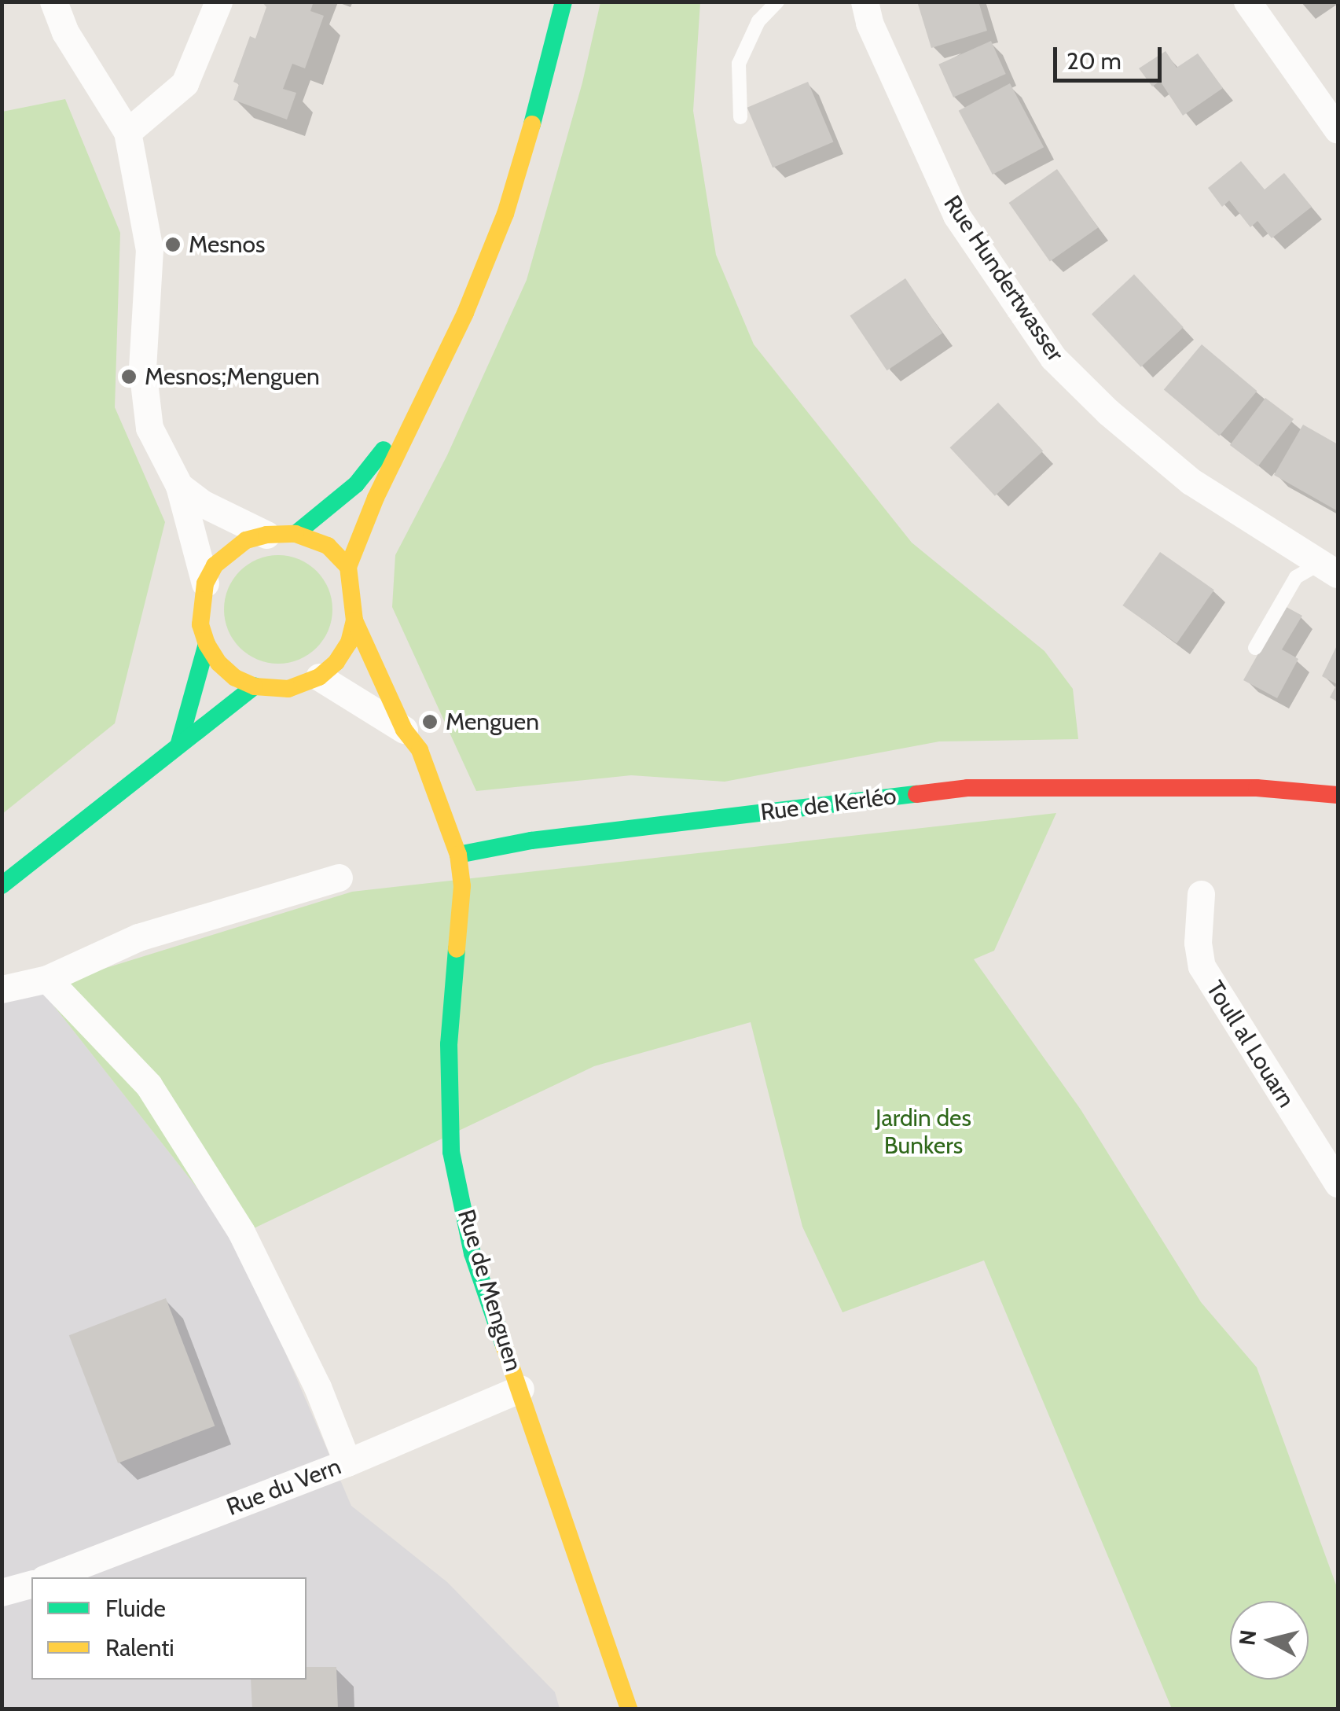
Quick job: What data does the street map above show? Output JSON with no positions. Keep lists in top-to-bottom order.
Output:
{
  "streets": {
    "street": [
      "Rue Hundertwasser",
      "Rue de Kerléo",
      "Toull al Louarn",
      "Rue de Menguen",
      "Rue du Vern"
    ]
  },
  "crossings": [
    ["Rue de Kerléo", "Rue de Menguen"],
    ["Rue de Menguen", "Rue du Vern"]
  ],
  "parks": ["Jardin des Bunkers"],
  "places": ["Mesnos", "Mesnos;Menguen", "Menguen"],
  "legend": ["Fluide", "Ralenti"],
  "scale_bar": "20 m",
  "north": "left"
}
